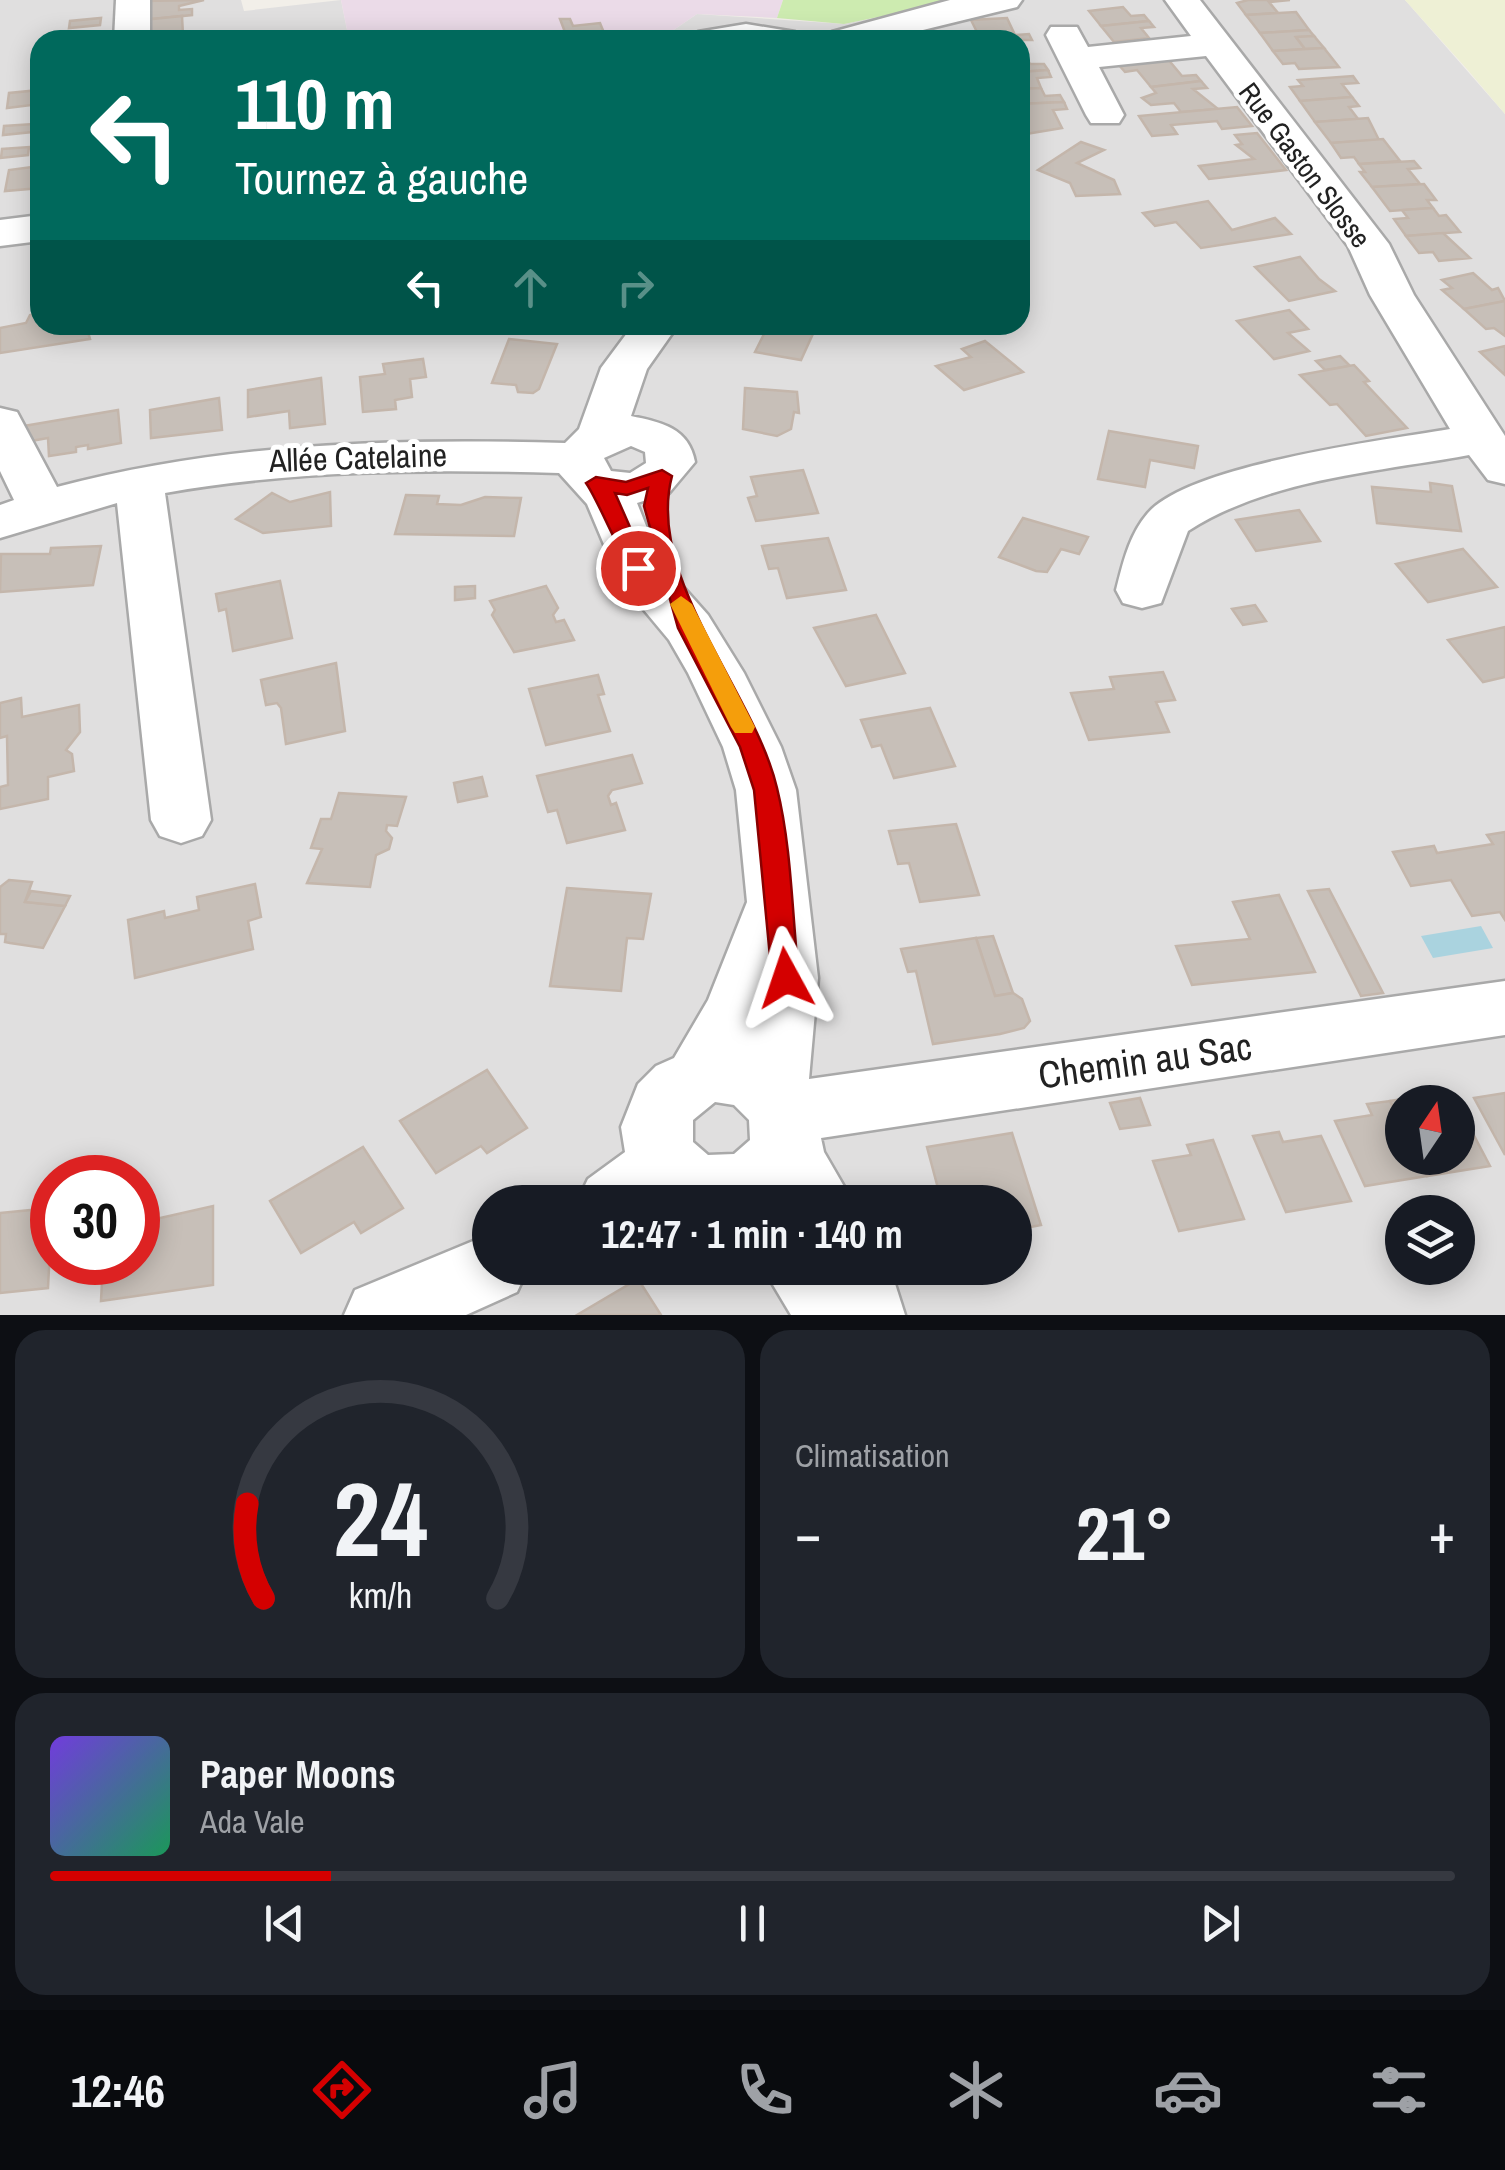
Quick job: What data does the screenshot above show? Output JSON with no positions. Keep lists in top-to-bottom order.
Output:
{
  "streets": {
    "street": ["Rue Gaston Slosse", "Allée Catelaine", "Chemin au Sac"]
  },
  "north": "top",
  "page": {
    "turn": ["110 m", "Tournez à gauche"],
    "limit": "30",
    "trip": "12:47 · 1 min · 140 m",
    "tile": "Climatisation",
    "heat": ["−", "21°", "+"],
    "song": ["Paper Moons", "Ada Vale"],
    "tabs": "12:46",
    "gauge": ["24", "km/h"]
  }
}
